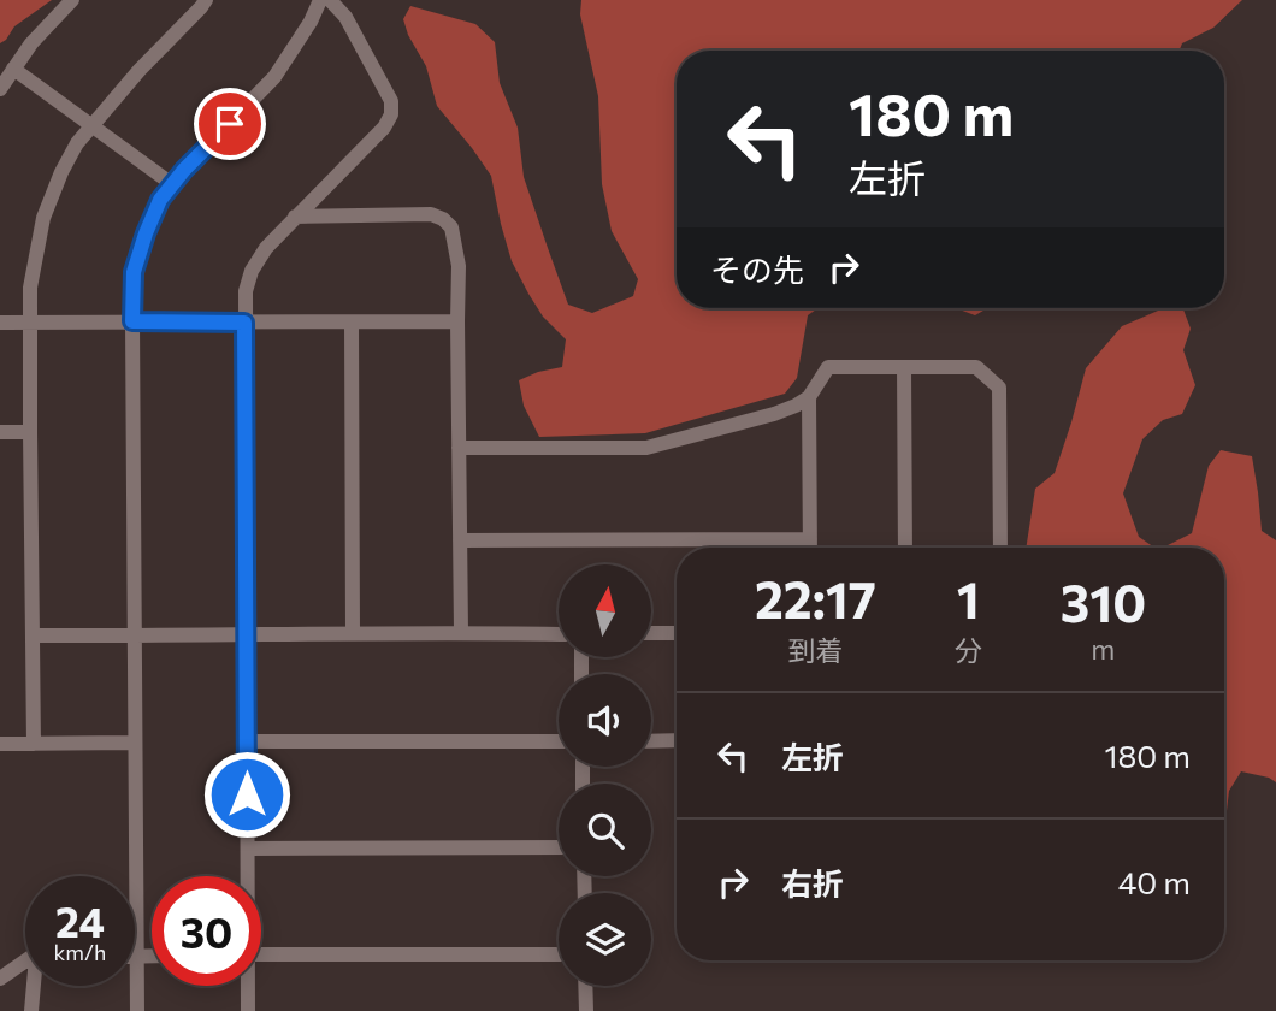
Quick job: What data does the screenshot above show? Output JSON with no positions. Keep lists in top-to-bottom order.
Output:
{
  "north": "top",
  "page": {
    "turn": ["180 m", "左折"],
    "then": "その先",
    "eta": [
      "22:17",
      "到着",
      "1",
      "分",
      "310",
      "m"
    ],
    "list": [
      {
        "name": "左折",
        "value": "180 m"
      },
      {
        "name": "右折",
        "value": "40 m"
      }
    ],
    "speed": "24 km/h",
    "limit": "30"
  }
}
